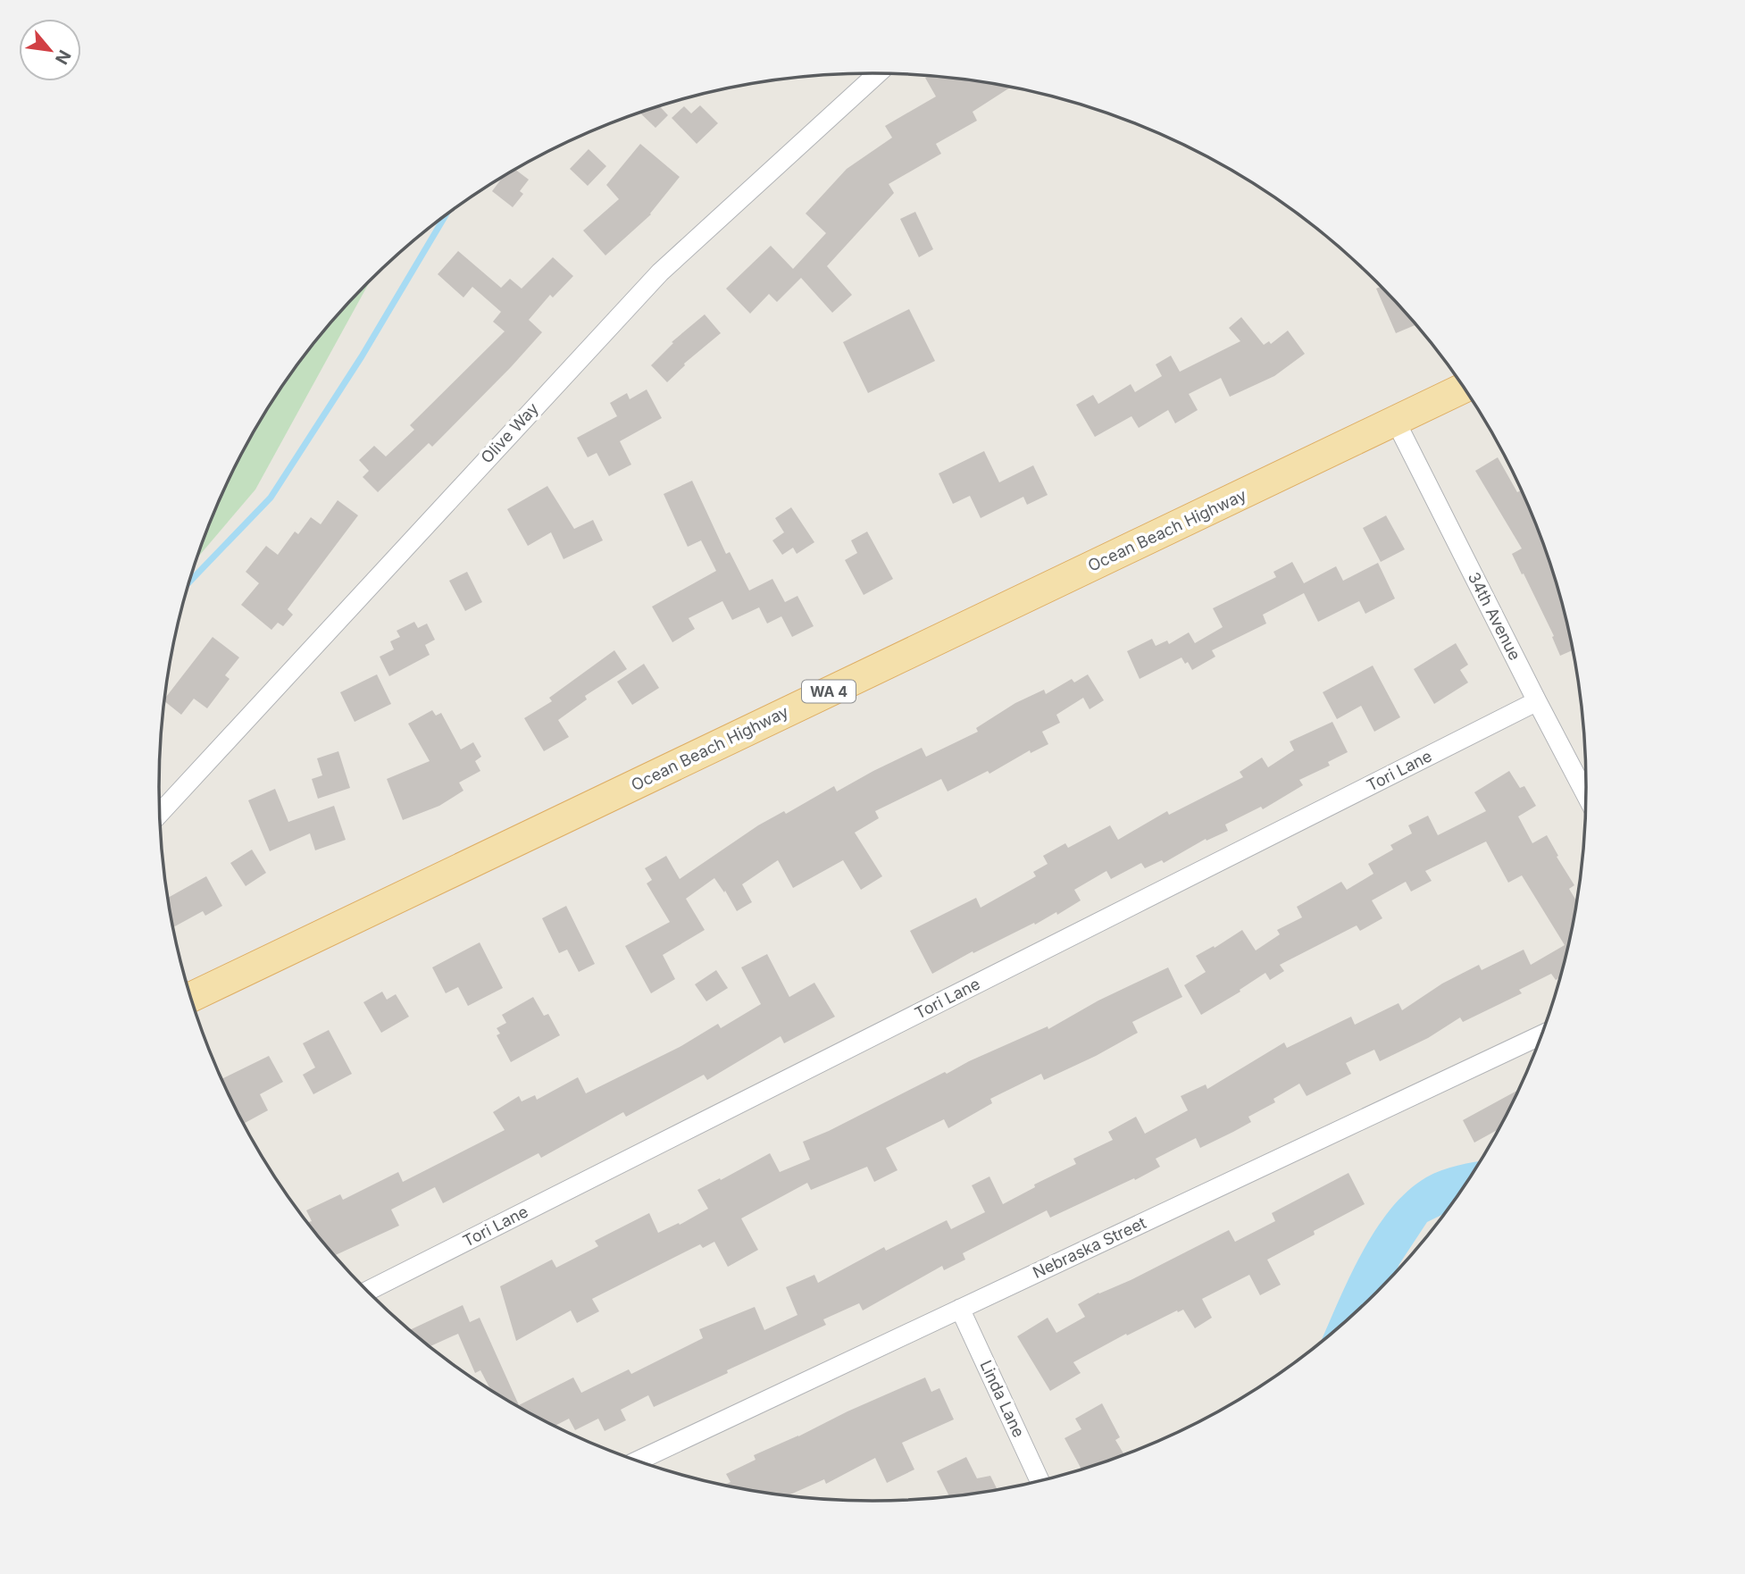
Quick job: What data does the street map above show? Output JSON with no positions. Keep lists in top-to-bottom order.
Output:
{
  "streets": {
    "main road": ["Ocean Beach Highway", "WA 4"],
    "street": [
      "Olive Way",
      "34th Avenue",
      "Tori Lane",
      "Nebraska Street",
      "Linda Lane"
    ]
  },
  "crossings": [
    ["Ocean Beach Highway", "34th Avenue"],
    ["34th Avenue", "Tori Lane"],
    ["Nebraska Street", "Linda Lane"]
  ],
  "north": "bottom right"
}
